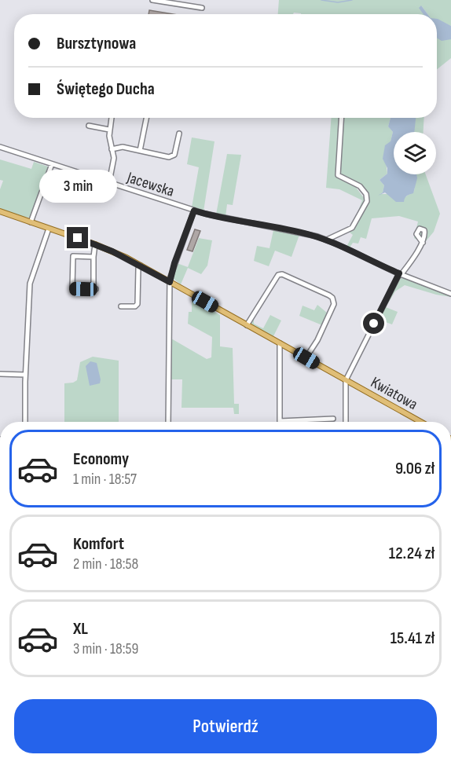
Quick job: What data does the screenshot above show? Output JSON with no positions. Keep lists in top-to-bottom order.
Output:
{
  "streets": {
    "main road": ["Kwiatowa"],
    "street": ["Jacewska"]
  },
  "page": {
    "banner": ["Bursztynowa", "Świętego Ducha"],
    "bubble": "3 min",
    "list": [
      {
        "name": "Economy",
        "note": "1 min · 18:57",
        "value": "9.06 zł"
      },
      {
        "name": "Komfort",
        "note": "2 min · 18:58",
        "value": "12.24 zł"
      },
      {
        "name": "XL",
        "note": "3 min · 18:59",
        "value": "15.41 zł"
      }
    ],
    "buttons": "Potwierdź"
  }
}
